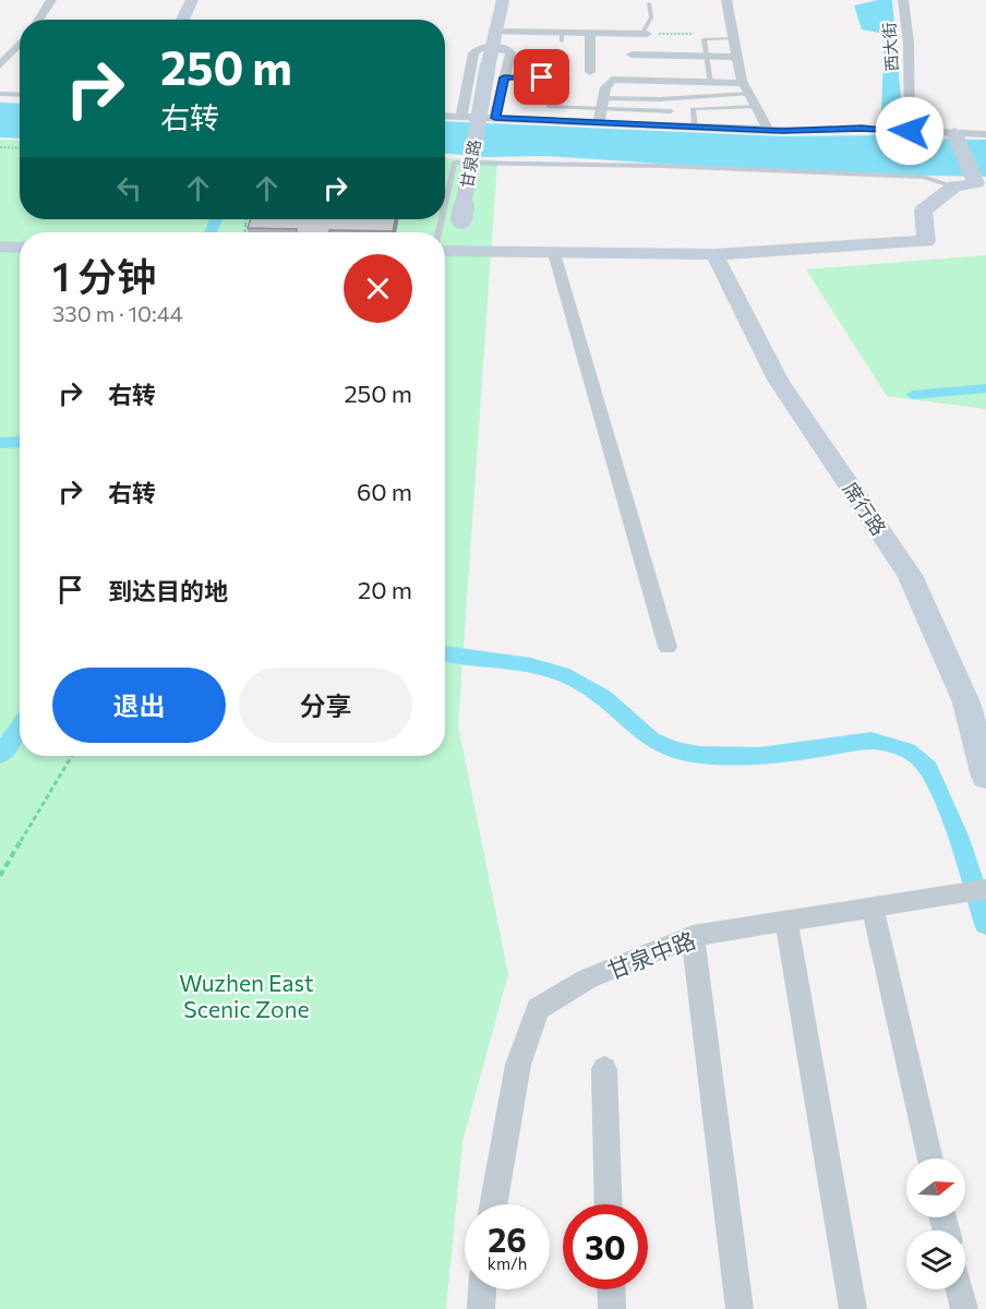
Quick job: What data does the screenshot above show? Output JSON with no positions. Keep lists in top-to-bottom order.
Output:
{
  "streets": {
    "street": [
      "西大街",
      "甘泉路",
      "席行路",
      "甘泉中路"
    ]
  },
  "parks": ["Wuzhen East Scenic Zone"],
  "north": "right",
  "page": {
    "turn": ["250 m", "右转"],
    "heading": ["1 分钟", "330 m · 10:44"],
    "list": [
      {
        "name": "右转",
        "value": "250 m"
      },
      {
        "name": "右转",
        "value": "60 m"
      },
      {
        "name": "到达目的地",
        "value": "20 m"
      }
    ],
    "buttons": ["退出", "分享"],
    "speed": "26 km/h",
    "limit": "30"
  }
}
